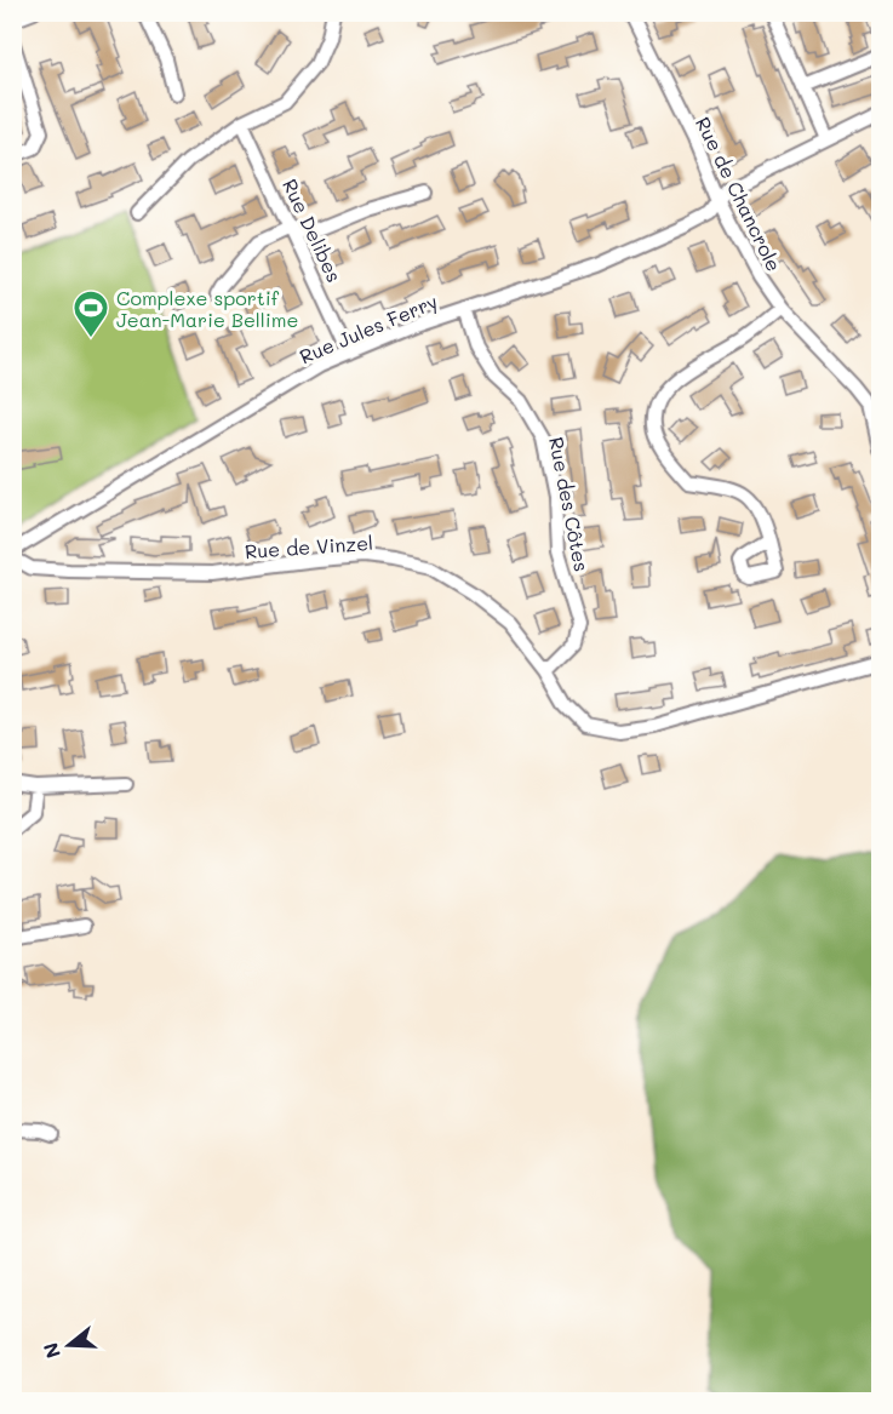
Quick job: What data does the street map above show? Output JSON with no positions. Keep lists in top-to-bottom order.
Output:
{
  "streets": {
    "street": [
      "Rue de Chancrole",
      "Rue Delibes",
      "Rue Jules Ferry",
      "Rue des Côtes",
      "Rue de Vinzel"
    ]
  },
  "crossings": [
    ["Rue de Chancrole", "Rue Jules Ferry"],
    ["Rue Delibes", "Rue Jules Ferry"],
    ["Rue Jules Ferry", "Rue des Côtes"],
    ["Rue des Côtes", "Rue de Vinzel"]
  ],
  "places": {
    "sports": ["Complexe sportif Jean-Marie Bellime"]
  },
  "north": "left"
}
